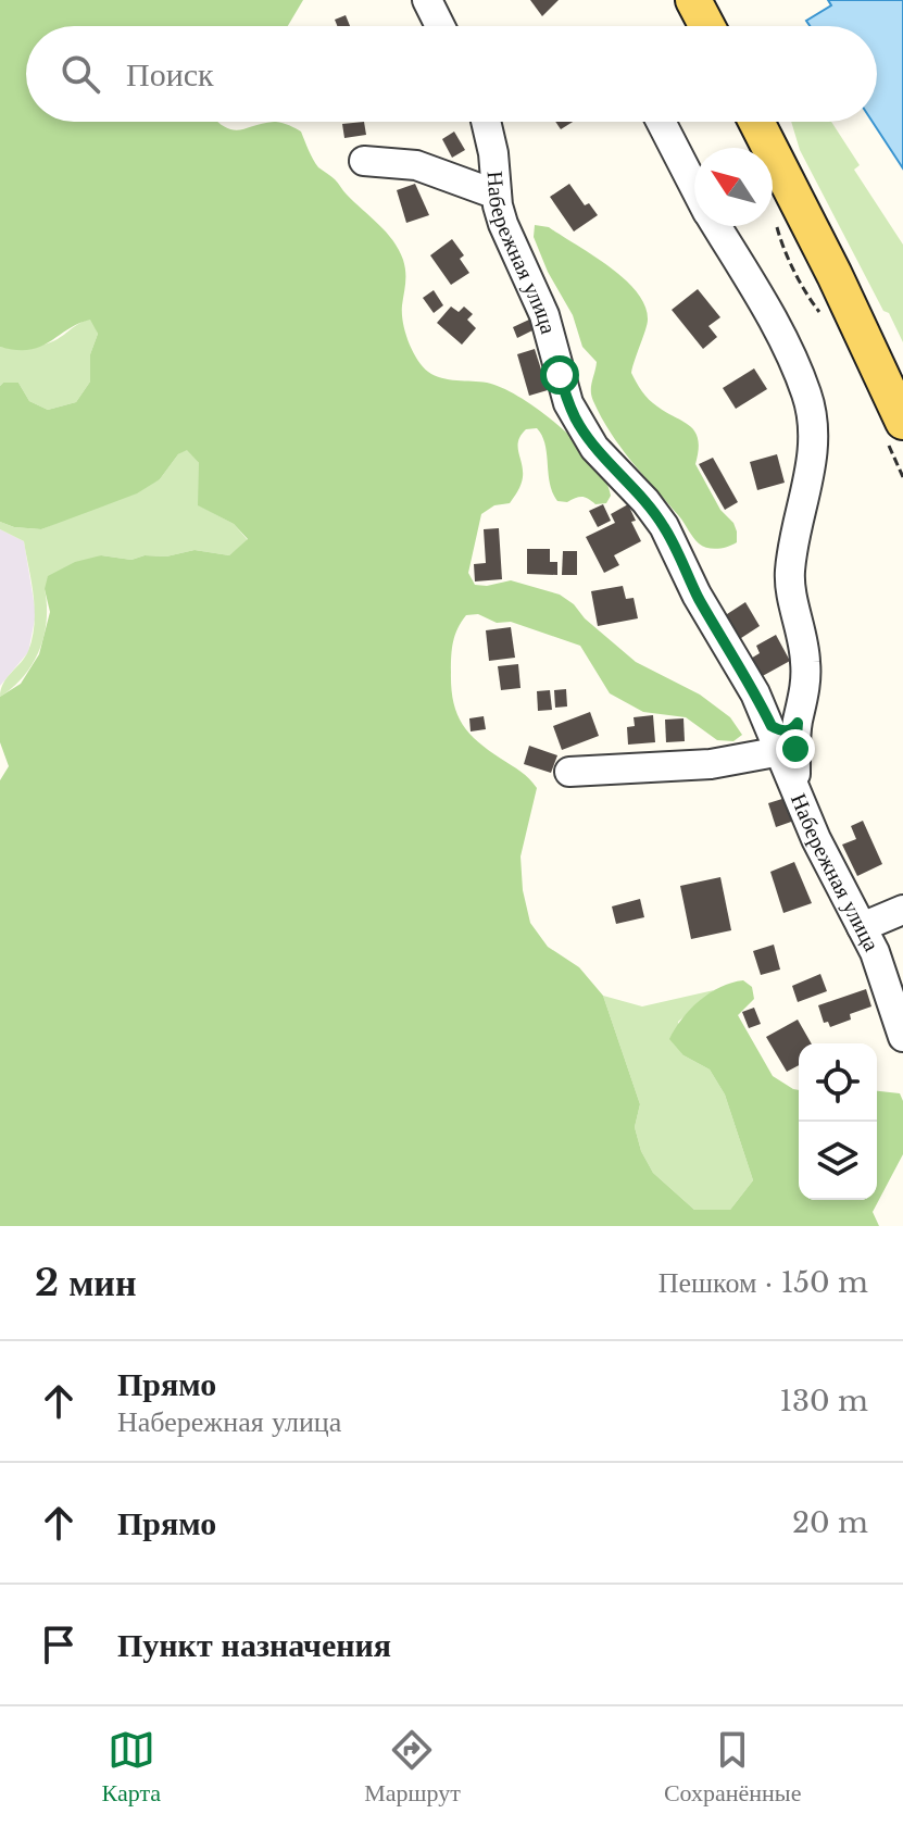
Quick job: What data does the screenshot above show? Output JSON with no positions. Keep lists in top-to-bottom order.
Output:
{
  "streets": {
    "street": ["Набережная улица"]
  },
  "north": "top left",
  "page": {
    "search": "Поиск",
    "heading": ["2 мин", "Пешком · 150 m"],
    "list": [
      ["Прямо", "Набережная улица", "130 m"],
      ["Прямо", "20 m"],
      "Пункт назначения"
    ],
    "nav": ["Карта", "Маршрут", "Сохранённые"]
  }
}
